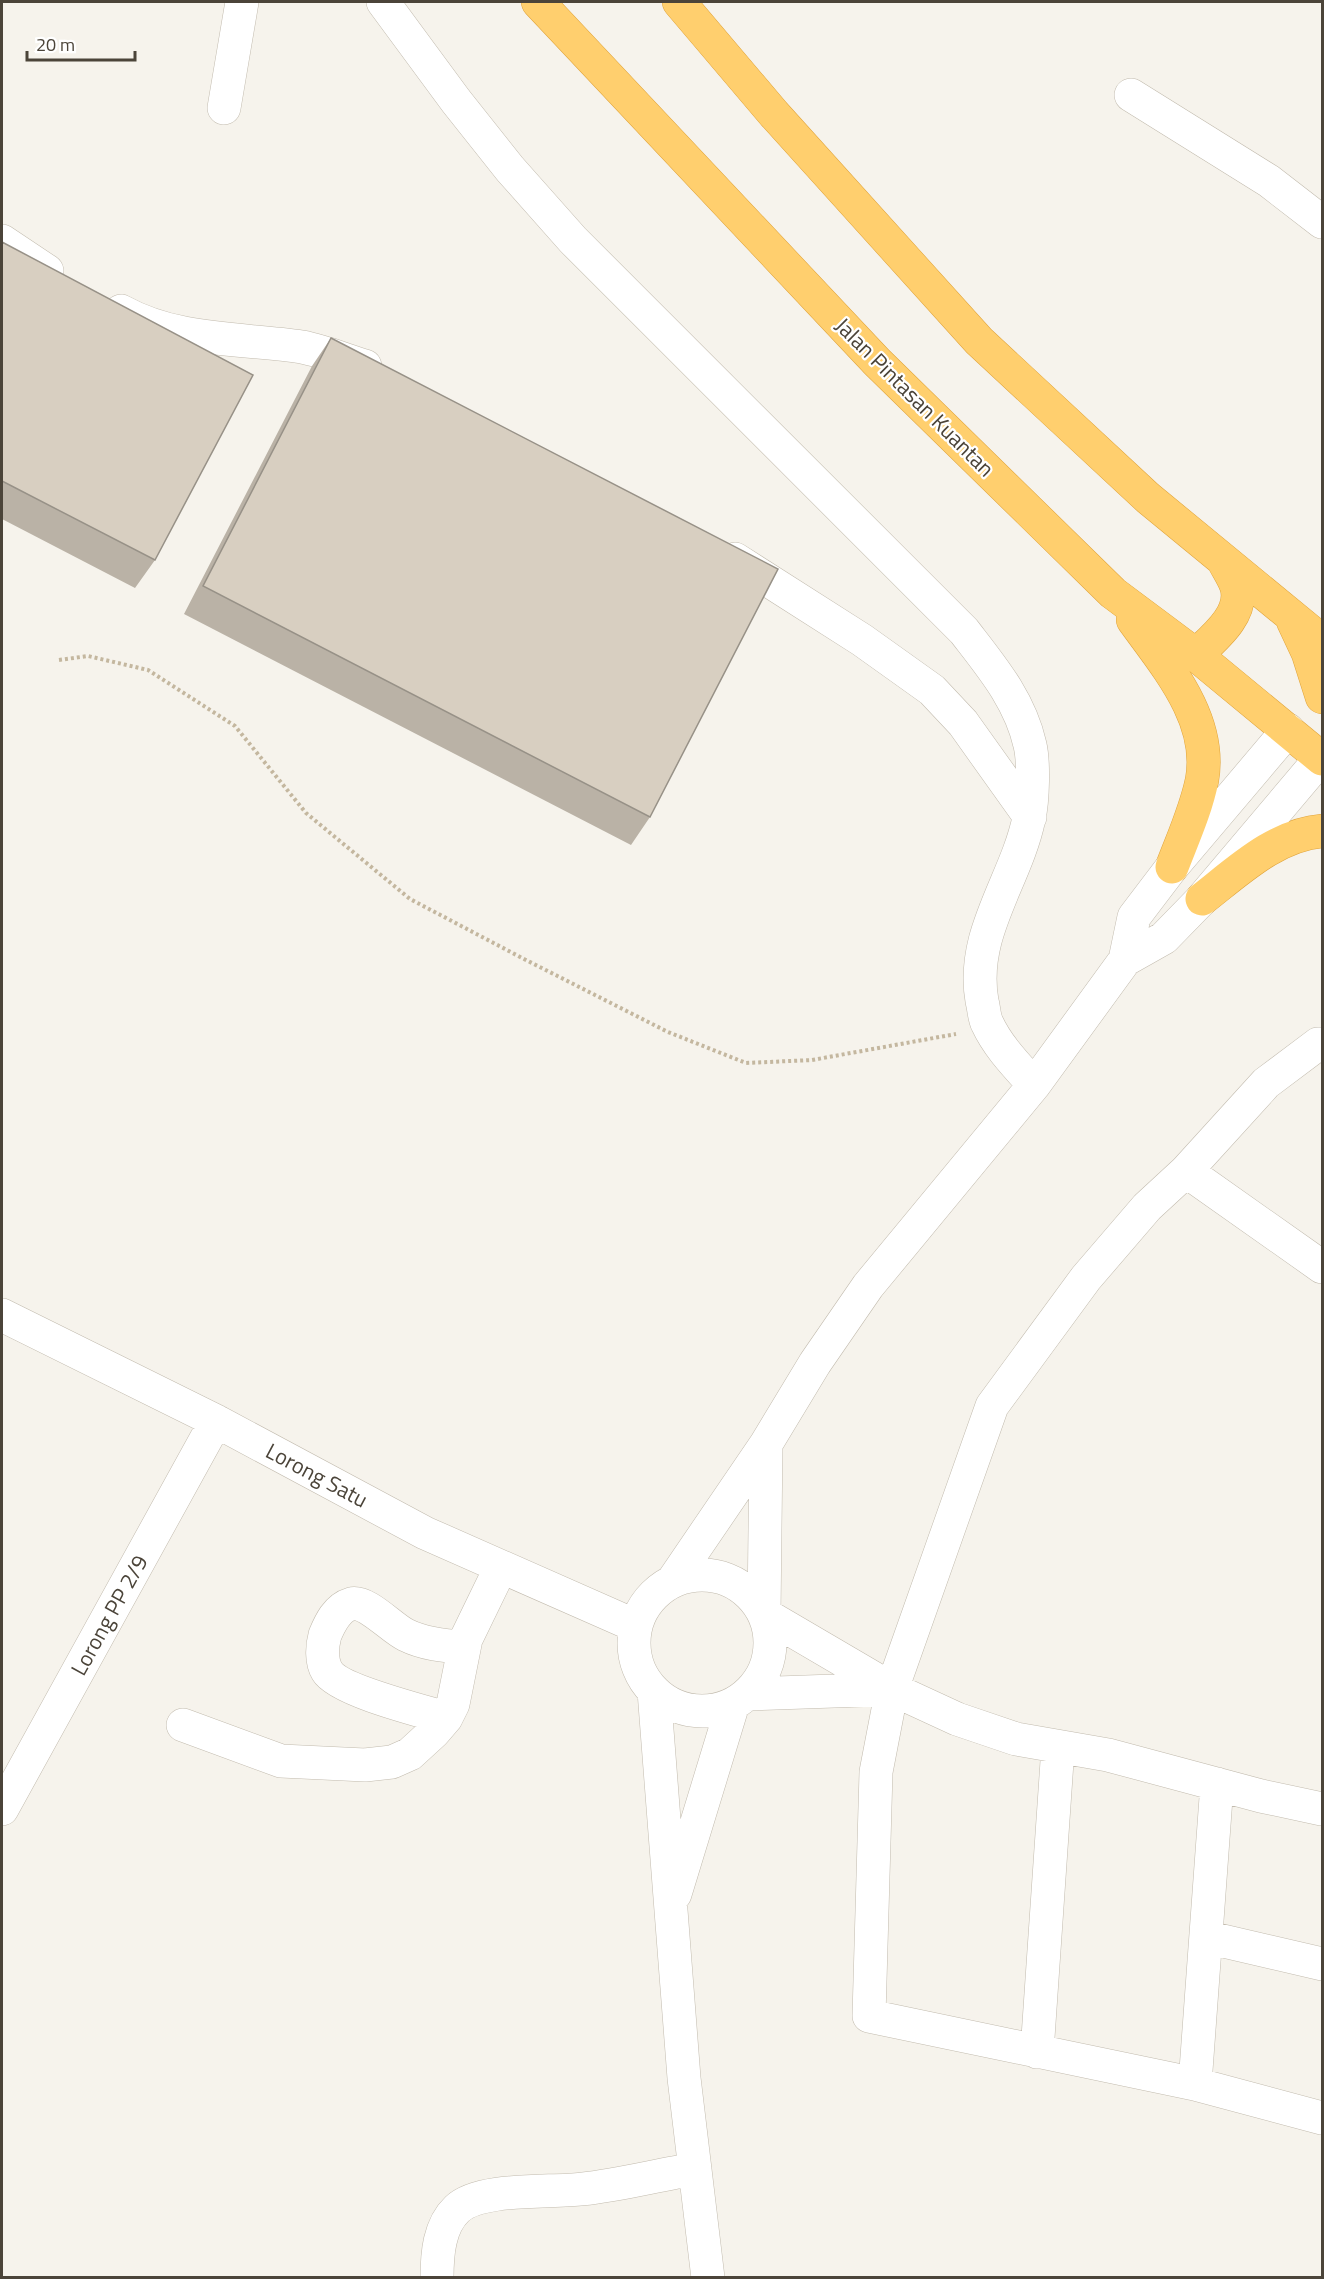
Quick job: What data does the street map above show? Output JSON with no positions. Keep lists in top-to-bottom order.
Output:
{
  "streets": {
    "highway": ["Jalan Pintasan Kuantan"],
    "street": ["Lorong Satu", "Lorong PP 2/9"]
  },
  "crossings": [
    ["Lorong Satu", "Lorong PP 2/9"]
  ],
  "scale_bar": "20 m"
}
